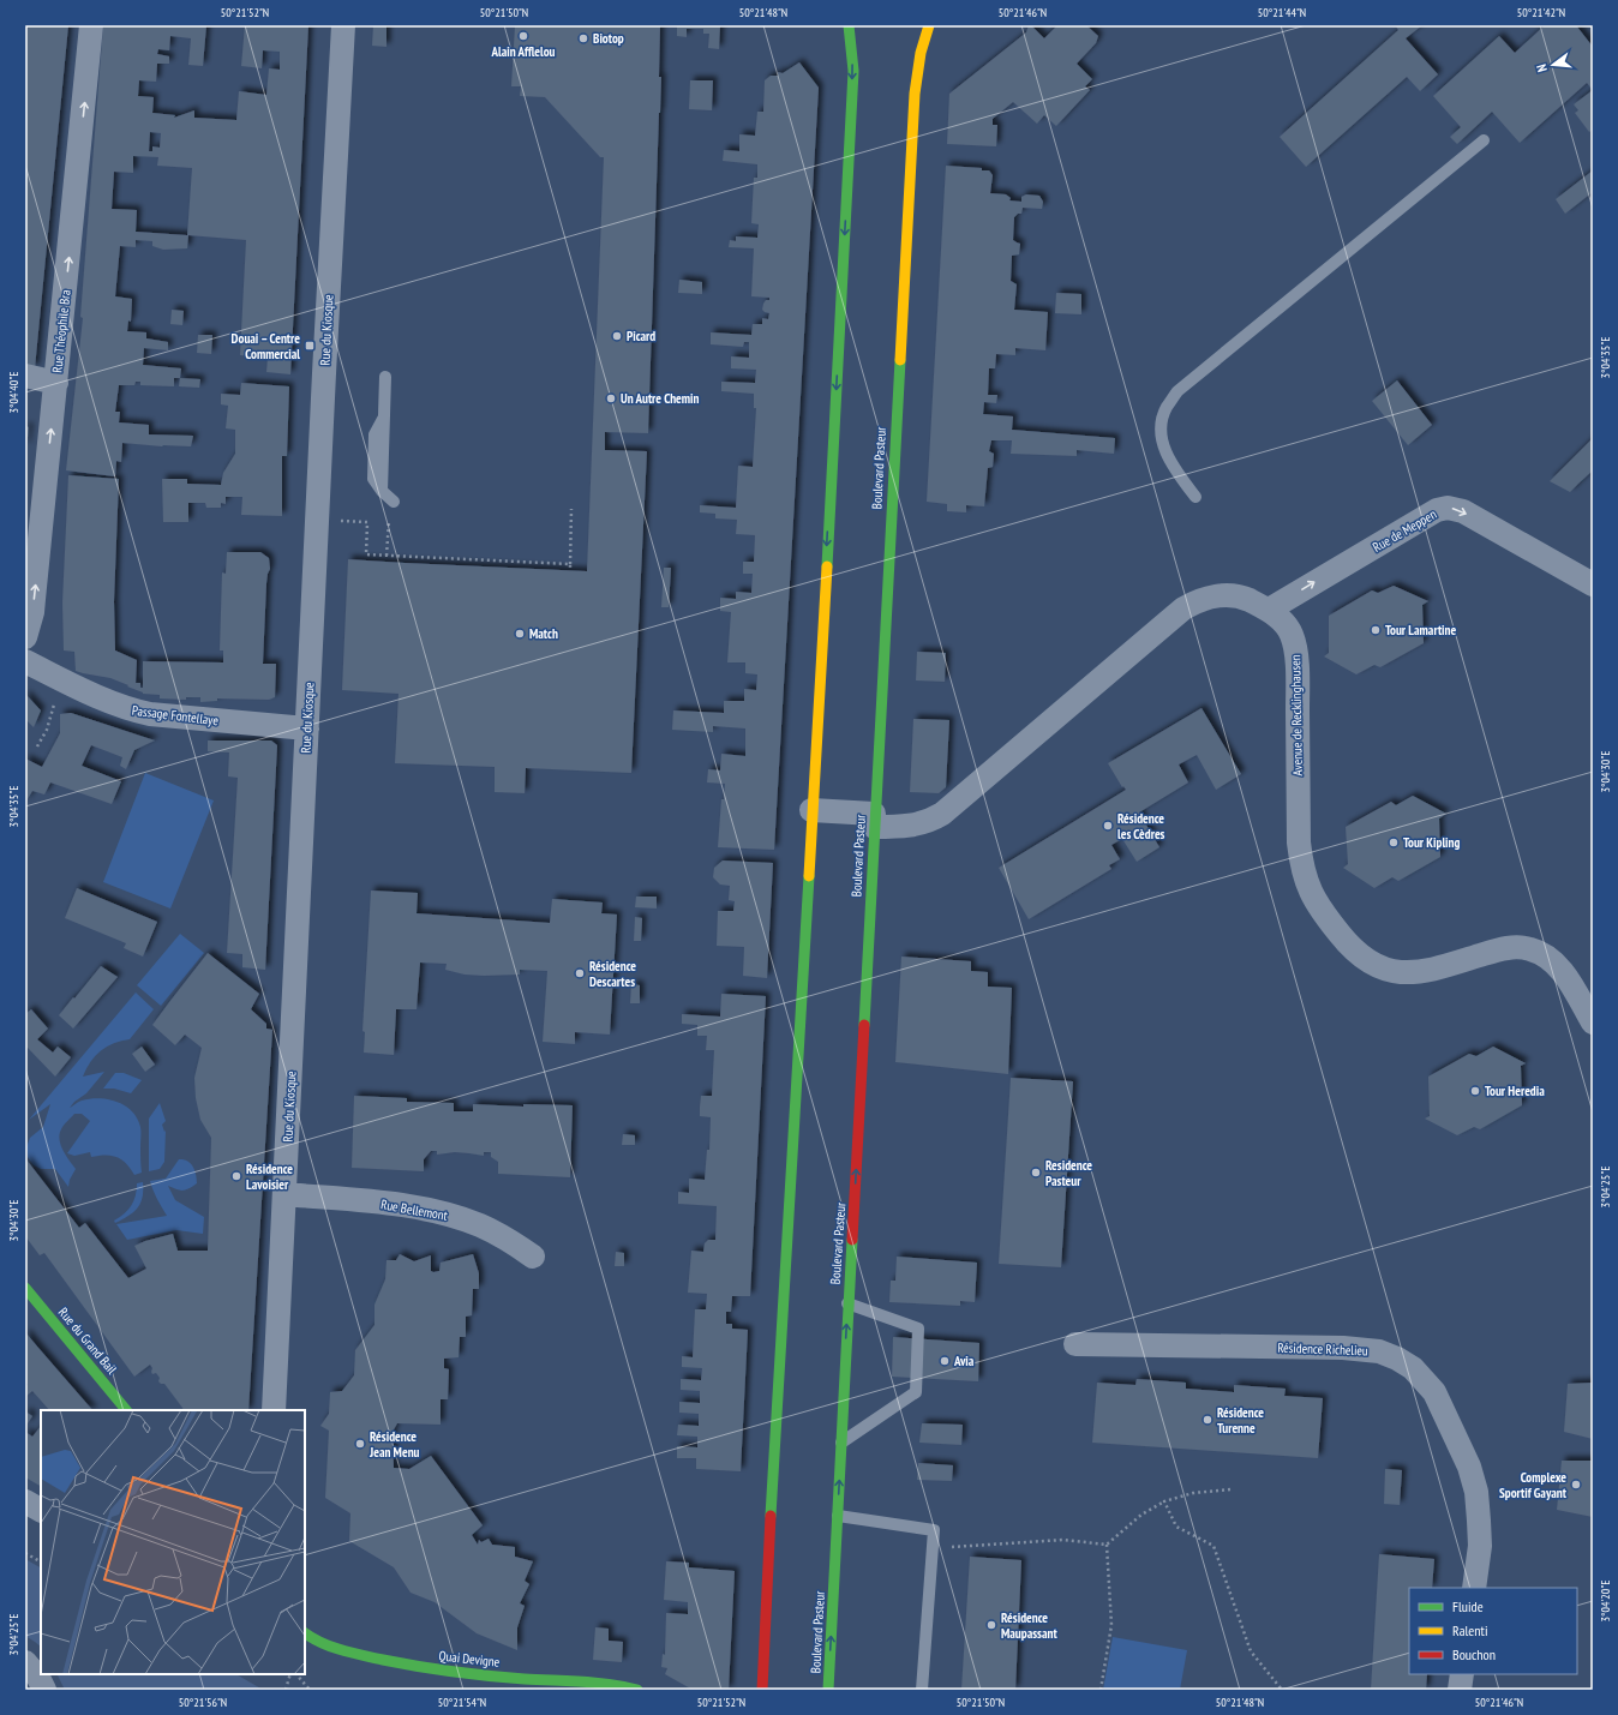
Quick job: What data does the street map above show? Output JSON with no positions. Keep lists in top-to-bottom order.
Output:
{
  "streets": {
    "main road": ["Boulevard Pasteur", "Rue du Grand Bail", "Quai Devigne"],
    "street": [
      "Rue du Kiosque",
      "Rue Théophile Bra",
      "Rue de Meppen",
      "Passage Fontellaye",
      "Avenue de Recklinghausen",
      "Rue Bellemont",
      "Résidence Richelieu"
    ]
  },
  "crossings": [
    ["Rue du Kiosque", "Passage Fontellaye"],
    ["Rue du Kiosque", "Rue Bellemont"],
    ["Boulevard Pasteur", "Avenue de Recklinghausen"],
    ["Rue de Meppen", "Avenue de Recklinghausen"]
  ],
  "one_way": ["Rue Théophile Bra", "Rue de Meppen"],
  "places": {
    "other": [
      "Alain Afflelou",
      "Biotop",
      "Picard",
      "Un Autre Chemin",
      "Tour Lamartine",
      "Match",
      "Résidence les Cèdres",
      "Tour Kipling",
      "Résidence Descartes",
      "Tour Heredia",
      "Residence Pasteur",
      "Résidence Lavoisier",
      "Avia",
      "Résidence Turenne",
      "Résidence Jean Menu",
      "Complexe Sportif Gayant",
      "Résidence Maupassant"
    ],
    "transit": ["Douai – Centre Commercial"]
  },
  "legend": ["Fluide", "Ralenti", "Bouchon"],
  "north": "left",
  "coordinates": [
    "50°21'52\"N",
    "50°21'50\"N",
    "50°21'48\"N",
    "50°21'46\"N",
    "50°21'44\"N",
    "50°21'42\"N",
    "3°04'35\"E",
    "3°04'40\"E",
    "3°04'30\"E",
    "3°04'25\"E",
    "3°04'20\"E",
    "50°21'56\"N",
    "50°21'54\"N"
  ]
}
